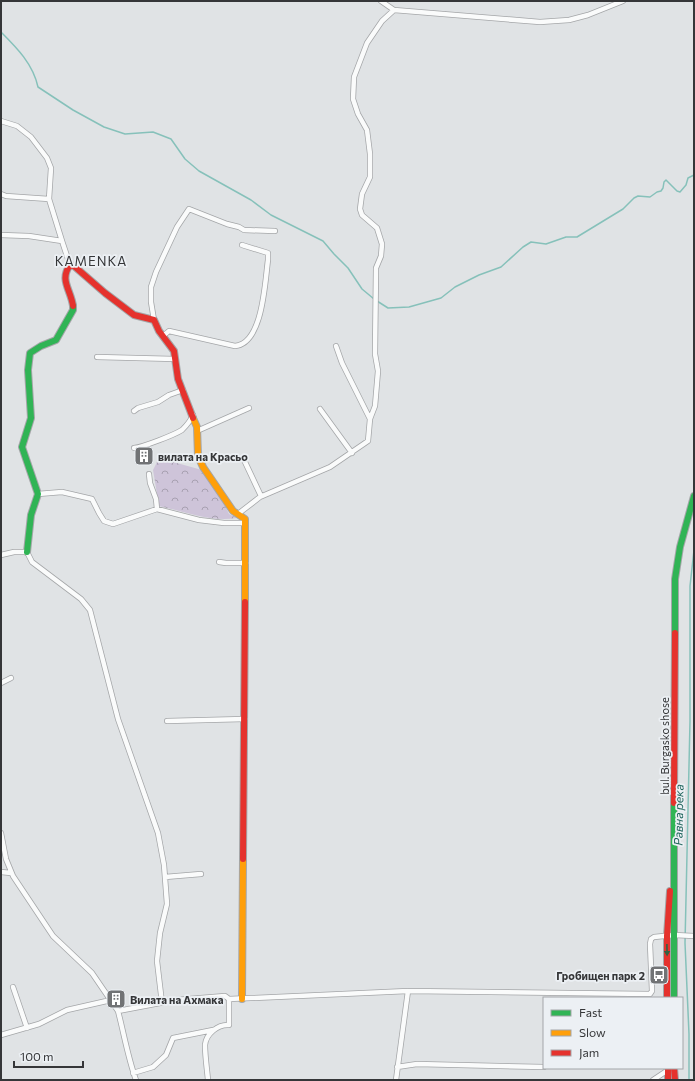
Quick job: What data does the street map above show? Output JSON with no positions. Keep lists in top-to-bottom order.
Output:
{
  "streets": {
    "street": ["bul. Burgasko shose"]
  },
  "districts": ["KAMENKA"],
  "water": ["Равна река"],
  "places": {
    "building": ["вилата на Красьо", "Вилата на Ахмака"],
    "bus stop": ["Гробищен парк 2"]
  },
  "legend": ["Fast", "Slow", "Jam"],
  "scale_bar": "100 m"
}
